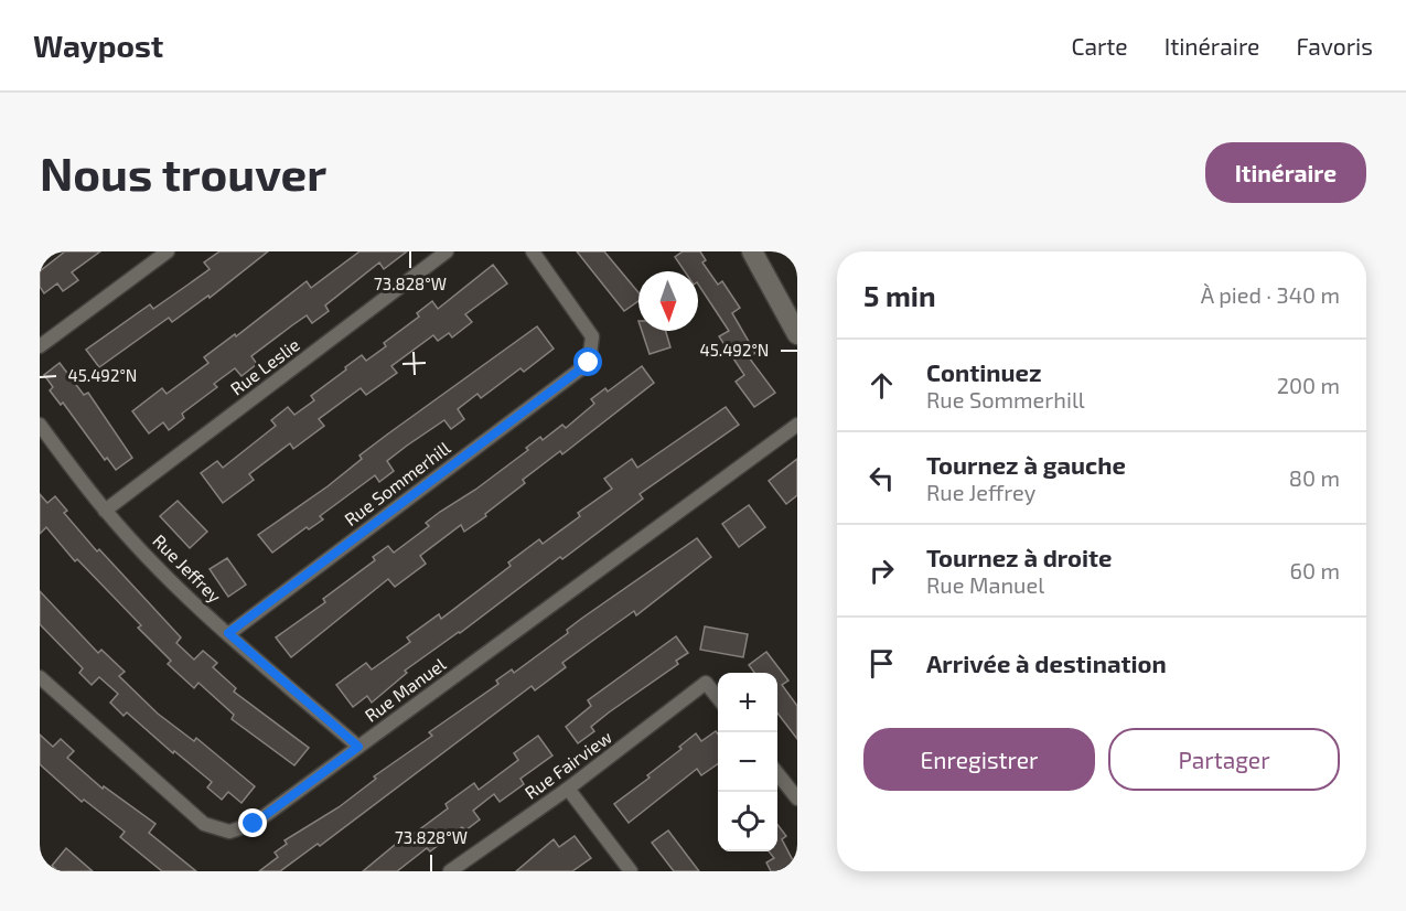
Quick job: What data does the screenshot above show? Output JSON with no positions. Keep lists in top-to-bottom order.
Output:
{
  "streets": {
    "street": [
      "Rue Leslie",
      "Rue Sommerhill",
      "Rue Jeffrey",
      "Rue Manuel",
      "Rue Fairview"
    ]
  },
  "crossings": [
    ["Rue Leslie", "Rue Jeffrey"],
    ["Rue Sommerhill", "Rue Jeffrey"],
    ["Rue Jeffrey", "Rue Manuel"]
  ],
  "north": "bottom",
  "page": {
    "header": "Waypost",
    "nav": ["Carte", "Itinéraire", "Favoris"],
    "buttons": [
      "Itinéraire",
      ["Enregistrer", "Partager"]
    ],
    "title": "Nous trouver",
    "heading": ["5 min", "À pied · 340 m"],
    "list": [
      ["Continuez", "Rue Sommerhill", "200 m"],
      ["Tournez à gauche", "Rue Jeffrey", "80 m"],
      ["Tournez à droite", "Rue Manuel", "60 m"],
      "Arrivée à destination"
    ],
    "map_buttons": ["+", "−"]
  },
  "coordinates": ["73.828°W", "45.492°N"]
}
